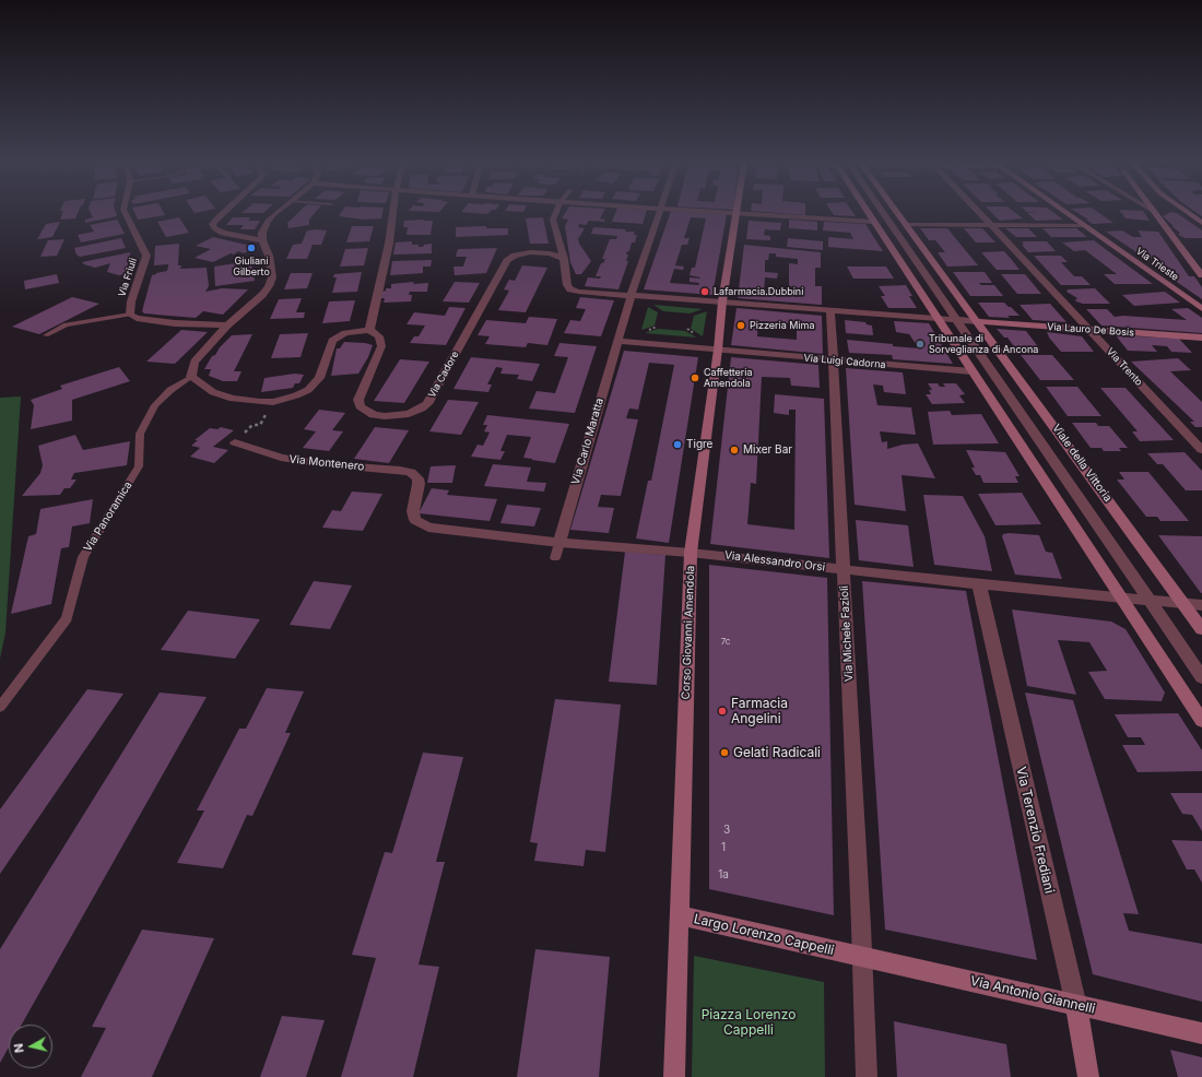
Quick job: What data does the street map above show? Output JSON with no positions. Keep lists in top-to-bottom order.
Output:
{
  "streets": {
    "street": [
      "Via Trieste",
      "Via Friuli",
      "Via Lauro De Bosis",
      "Via Luigi Cadorna",
      "Via Trento",
      "Via Cadore",
      "Via Carlo Maratta",
      "Via Montenero",
      "Viale della Vittoria",
      "Via Alessandro Orsi",
      "Corso Giovanni Amendola",
      "Via Michele Fazioli",
      "Via Terenzio Frediani",
      "Largo Lorenzo Cappelli",
      "Via Antonio Giannelli"
    ],
    "lane": ["Via Panoramica"]
  },
  "crossings": [
    ["Via Lauro De Bosis", "Via Trento"],
    ["Via Lauro De Bosis", "Viale della Vittoria"],
    ["Via Luigi Cadorna", "Via Carlo Maratta"],
    ["Via Luigi Cadorna", "Corso Giovanni Amendola"],
    ["Via Luigi Cadorna", "Via Michele Fazioli"],
    ["Via Carlo Maratta", "Via Alessandro Orsi"],
    ["Via Montenero", "Via Alessandro Orsi"],
    ["Via Alessandro Orsi", "Corso Giovanni Amendola"],
    ["Via Alessandro Orsi", "Via Michele Fazioli"],
    ["Via Alessandro Orsi", "Via Terenzio Frediani"],
    ["Corso Giovanni Amendola", "Largo Lorenzo Cappelli"],
    ["Via Michele Fazioli", "Largo Lorenzo Cappelli"],
    ["Via Michele Fazioli", "Via Antonio Giannelli"],
    ["Via Terenzio Frediani", "Via Antonio Giannelli"],
    ["Largo Lorenzo Cappelli", "Via Antonio Giannelli"]
  ],
  "parks": ["Piazza Lorenzo Cappelli"],
  "places": [
    "Giuliani Gilberto",
    "Lafarmacia.Dubbini",
    "Pizzeria Mima",
    "Tribunale di Sorveglianza di Ancona",
    "Caffetteria Amendola",
    "Tigre",
    "Mixer Bar",
    "Farmacia Angelini",
    "Gelati Radicali"
  ],
  "house_numbers": [
    "7c",
    "3",
    "1",
    "1a"
  ],
  "north": "left"
}
